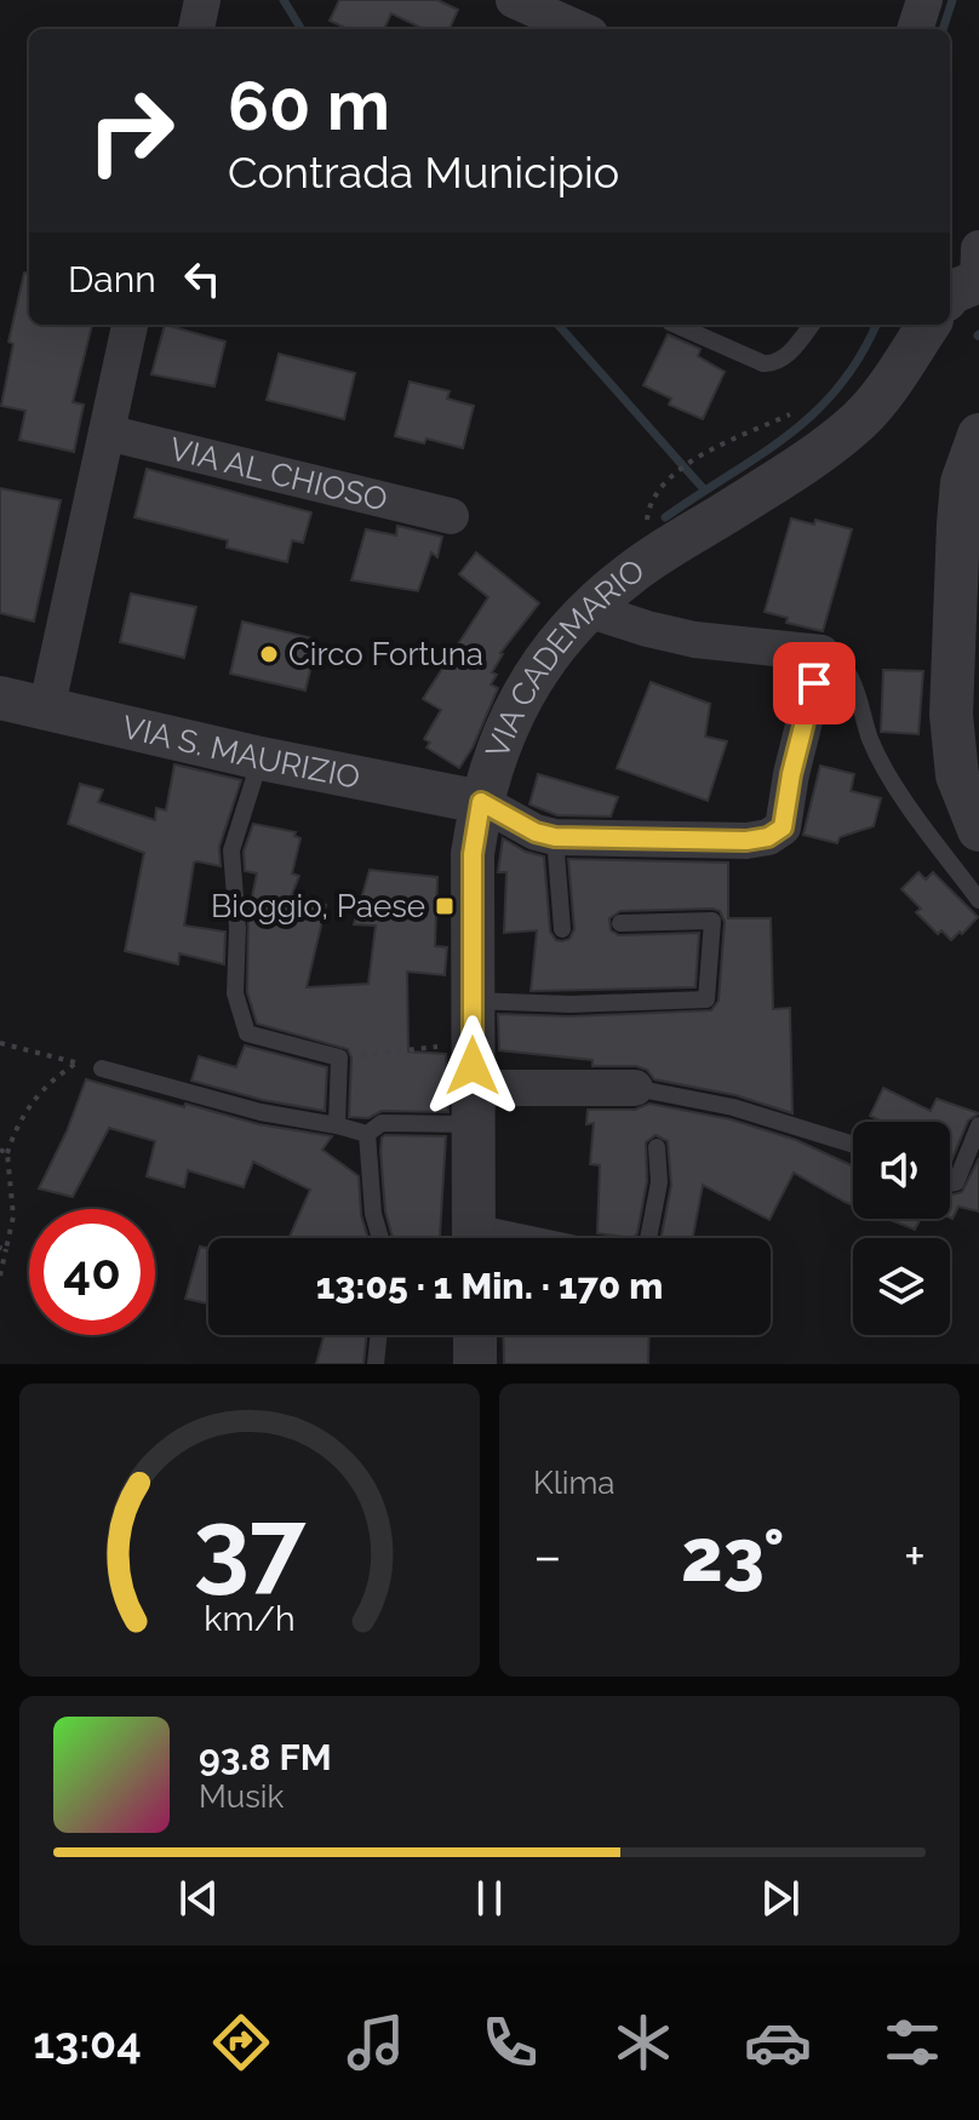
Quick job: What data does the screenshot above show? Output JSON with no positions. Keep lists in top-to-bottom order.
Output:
{
  "streets": {
    "street": ["VIA AL CHIOSO", "VIA CADEMARIO", "VIA S. MAURIZIO"]
  },
  "crossings": [
    ["VIA CADEMARIO", "VIA S. MAURIZIO"]
  ],
  "places": {
    "other": ["Circo Fortuna"],
    "transit": ["Bioggio, Paese"]
  },
  "page": {
    "turn": ["60 m", "Contrada Municipio"],
    "then": "Dann",
    "limit": "40",
    "trip": "13:05 · 1 Min. · 170 m",
    "tile": "Klima",
    "heat": ["−", "23°", "+"],
    "song": ["93.8 FM", "Musik"],
    "tabs": "13:04",
    "gauge": ["37", "km/h"]
  }
}
